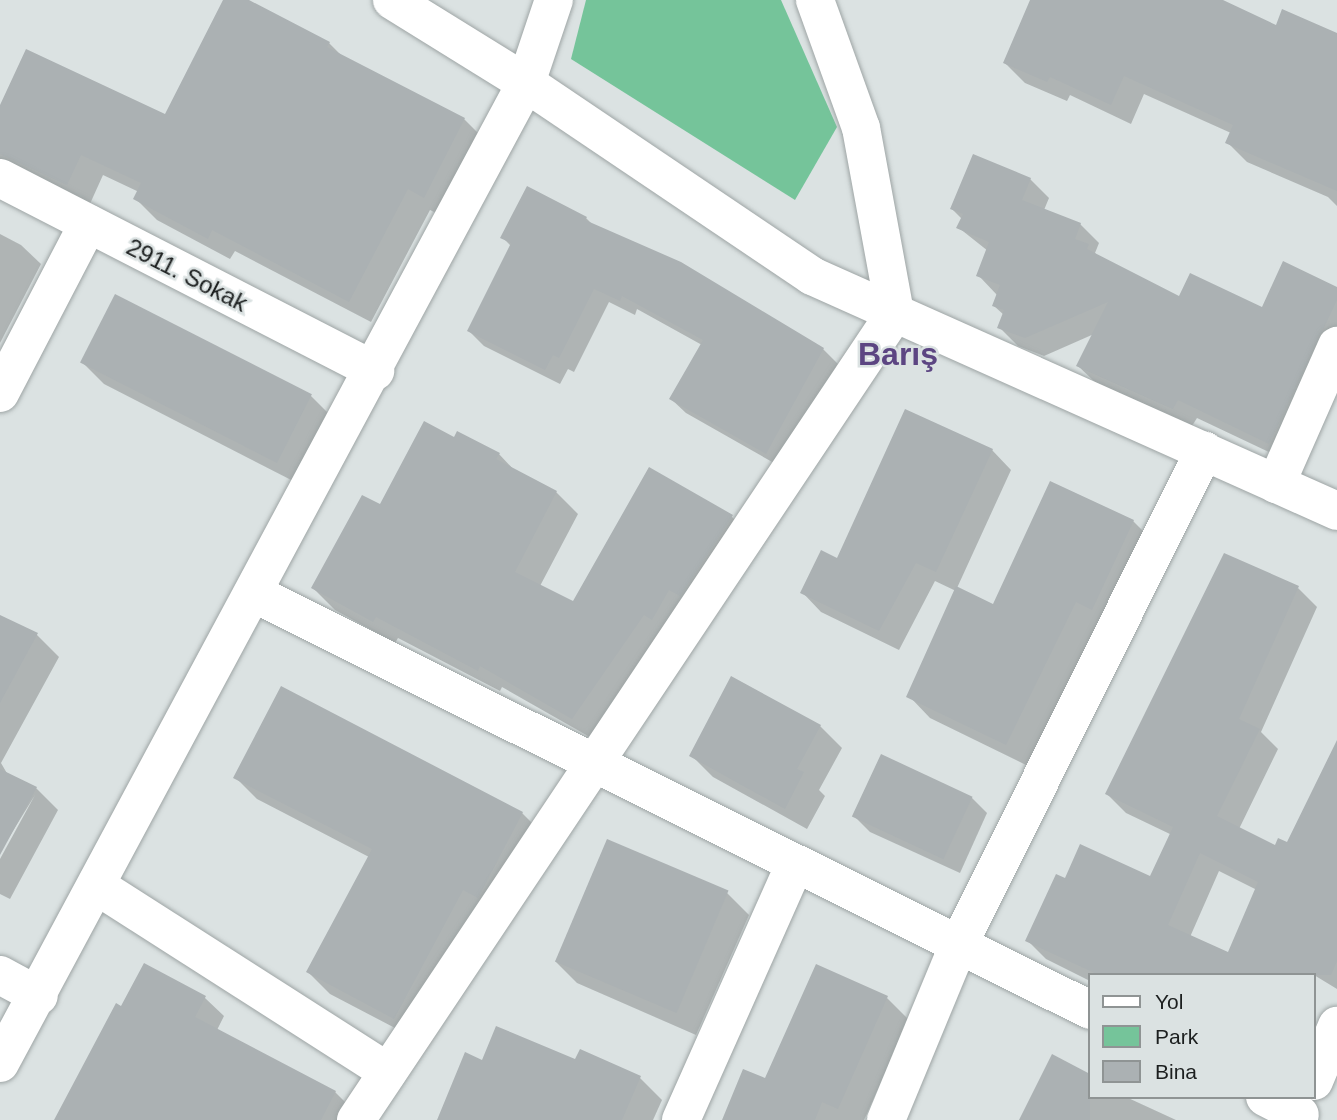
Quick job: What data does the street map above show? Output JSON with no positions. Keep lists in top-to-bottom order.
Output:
{
  "streets": {
    "street": ["2911. Sokak"]
  },
  "districts": ["Barış"],
  "legend": ["Yol", "Park", "Bina"]
}
